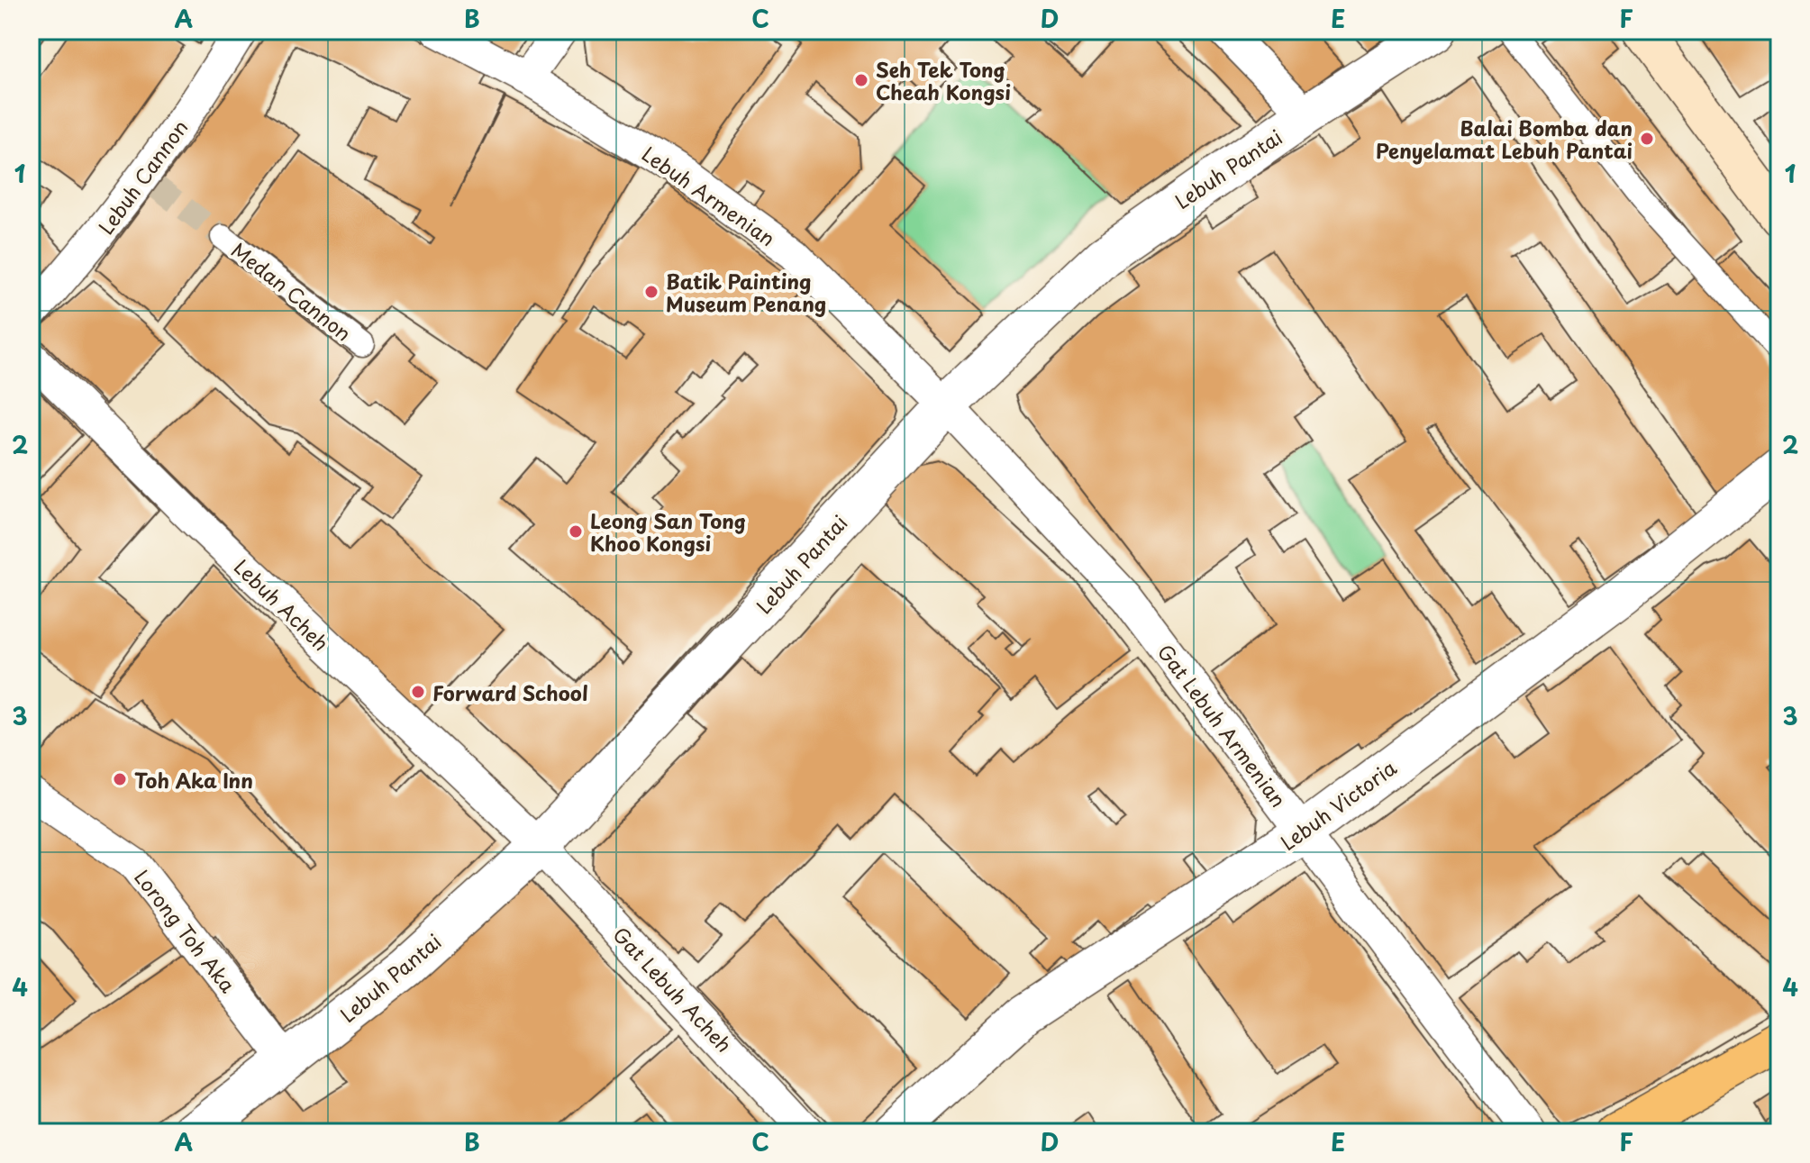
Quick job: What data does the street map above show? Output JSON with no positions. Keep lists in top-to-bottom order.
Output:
{
  "streets": {
    "street": [
      "Lebuh Pantai",
      "Lebuh Cannon",
      "Lebuh Armenian",
      "Medan Cannon",
      "Lebuh Acheh",
      "Gat Lebuh Armenian",
      "Lebuh Victoria",
      "Lorong Toh Aka",
      "Gat Lebuh Acheh"
    ]
  },
  "crossings": [
    ["Lebuh Pantai", "Lebuh Armenian"],
    ["Lebuh Pantai", "Lebuh Acheh"],
    ["Lebuh Pantai", "Gat Lebuh Armenian"],
    ["Lebuh Pantai", "Lorong Toh Aka"],
    ["Lebuh Pantai", "Gat Lebuh Acheh"],
    ["Lebuh Armenian", "Gat Lebuh Armenian"],
    ["Lebuh Acheh", "Gat Lebuh Acheh"],
    ["Gat Lebuh Armenian", "Lebuh Victoria"]
  ],
  "places": [
    "Seh Tek Tong Cheah Kongsi",
    "Balai Bomba dan Penyelamat Lebuh Pantai",
    "Batik Painting Museum Penang",
    "Leong San Tong Khoo Kongsi",
    "Forward School",
    "Toh Aka Inn"
  ],
  "grid": {
    "columns": [
      "A",
      "B",
      "C",
      "D",
      "E",
      "F"
    ],
    "rows": [
      "1",
      "2",
      "3",
      "4"
    ]
  }
}
